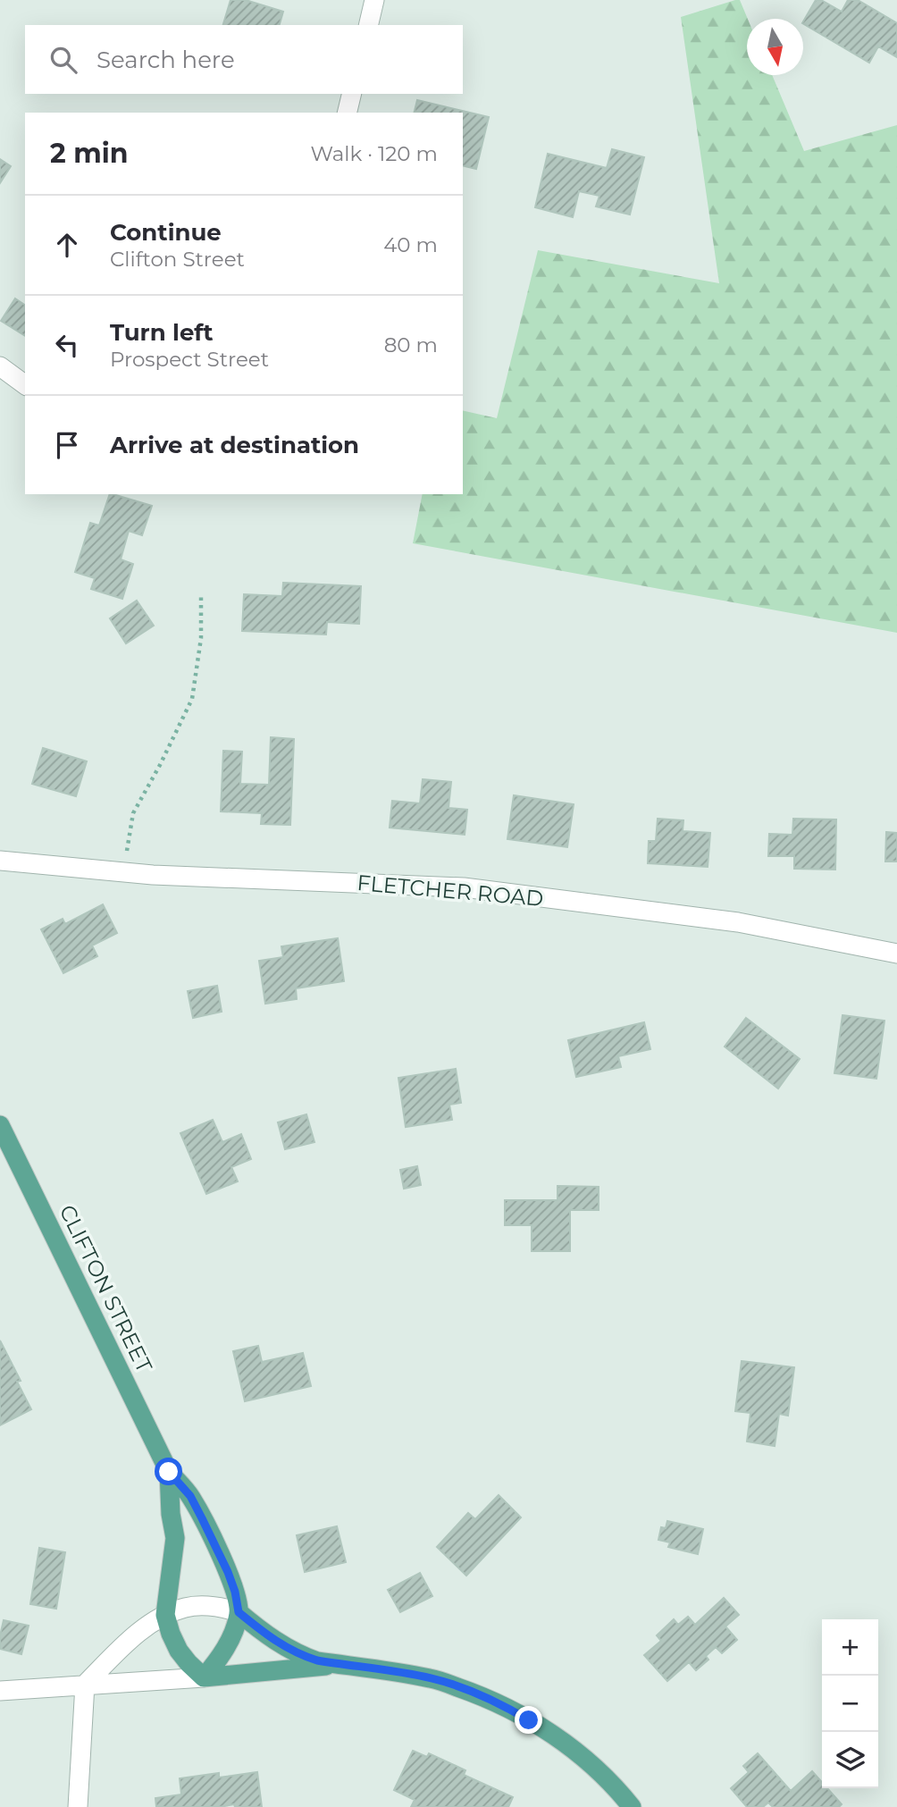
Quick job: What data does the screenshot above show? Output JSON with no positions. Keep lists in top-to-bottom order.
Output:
{
  "streets": {
    "main road": ["CLIFTON STREET"],
    "street": ["FLETCHER ROAD"]
  },
  "north": "bottom",
  "page": {
    "search": "Search here",
    "heading": ["2 min", "Walk · 120 m"],
    "list": [
      ["Continue", "Clifton Street", "40 m"],
      ["Turn left", "Prospect Street", "80 m"],
      "Arrive at destination"
    ],
    "map_buttons": ["+", "−"]
  }
}
